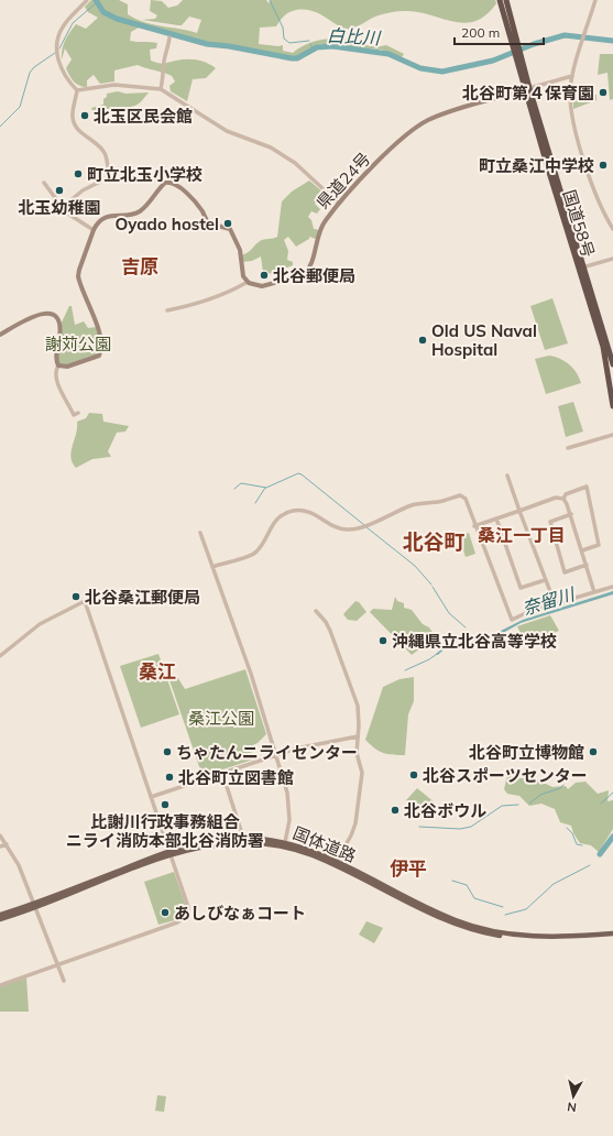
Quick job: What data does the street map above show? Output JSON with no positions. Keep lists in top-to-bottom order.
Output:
{
  "streets": {
    "highway": ["国道58号"],
    "main road": ["県道24号", "国体道路"]
  },
  "crossings": [
    ["県道24号", "国道58号"]
  ],
  "districts": [
    "吉原",
    "桑江一丁目",
    "北谷町",
    "桑江",
    "伊平"
  ],
  "water": ["白比川", "奈留川"],
  "parks": ["謝苅公園", "桑江公園"],
  "places": [
    "北谷町第４保育園",
    "北玉区民会館",
    "町立桑江中学校",
    "町立北玉小学校",
    "北玉幼稚園",
    "Oyado hostel",
    "北谷郵便局",
    "Old US Naval Hospital",
    "北谷桑江郵便局",
    "沖縄県立北谷高等学校",
    "ちゃたんニライセンター",
    "北谷町立博物館",
    "北谷スポーツセンター",
    "北谷町立図書館",
    "比謝川行政事務組合 ニライ消防本部北谷消防署",
    "北谷ボウル",
    "あしびなぁコート"
  ],
  "scale_bar": "200 m",
  "north": "bottom"
}
